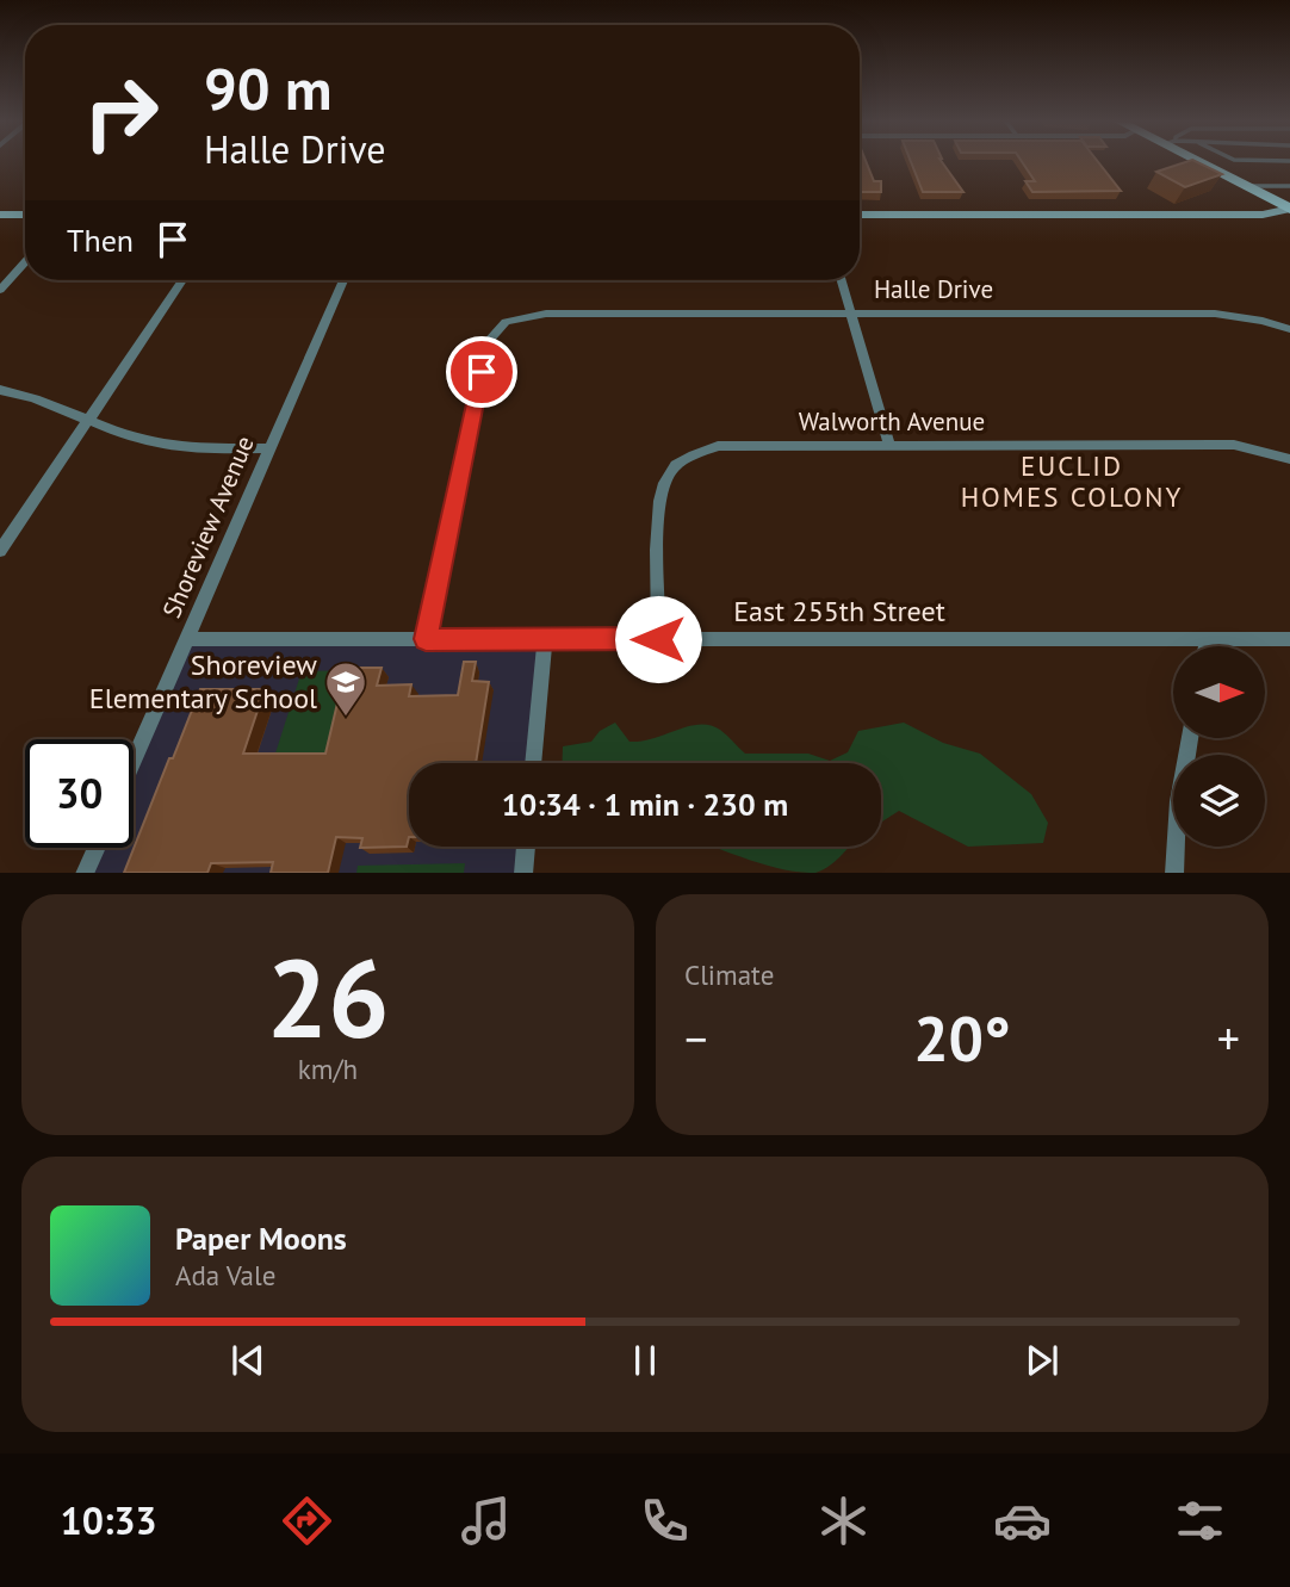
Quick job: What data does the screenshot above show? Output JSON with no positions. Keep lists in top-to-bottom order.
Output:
{
  "streets": {
    "street": [
      "Halle Drive",
      "Walworth Avenue",
      "Shoreview Avenue",
      "East 255th Street"
    ]
  },
  "crossings": [
    ["Halle Drive", "East 255th Street"],
    ["Walworth Avenue", "East 255th Street"],
    ["Shoreview Avenue", "East 255th Street"]
  ],
  "districts": ["EUCLID HOMES COLONY"],
  "places": {
    "school or university": ["Shoreview Elementary School"]
  },
  "north": "right",
  "page": {
    "turn": ["90 m", "Halle Drive"],
    "then": "Then",
    "limit": "30",
    "trip": "10:34 · 1 min · 230 m",
    "tile": [
      ["26", "km/h"],
      "Climate"
    ],
    "heat": ["−", "20°", "+"],
    "song": ["Paper Moons", "Ada Vale"],
    "tabs": "10:33"
  }
}
